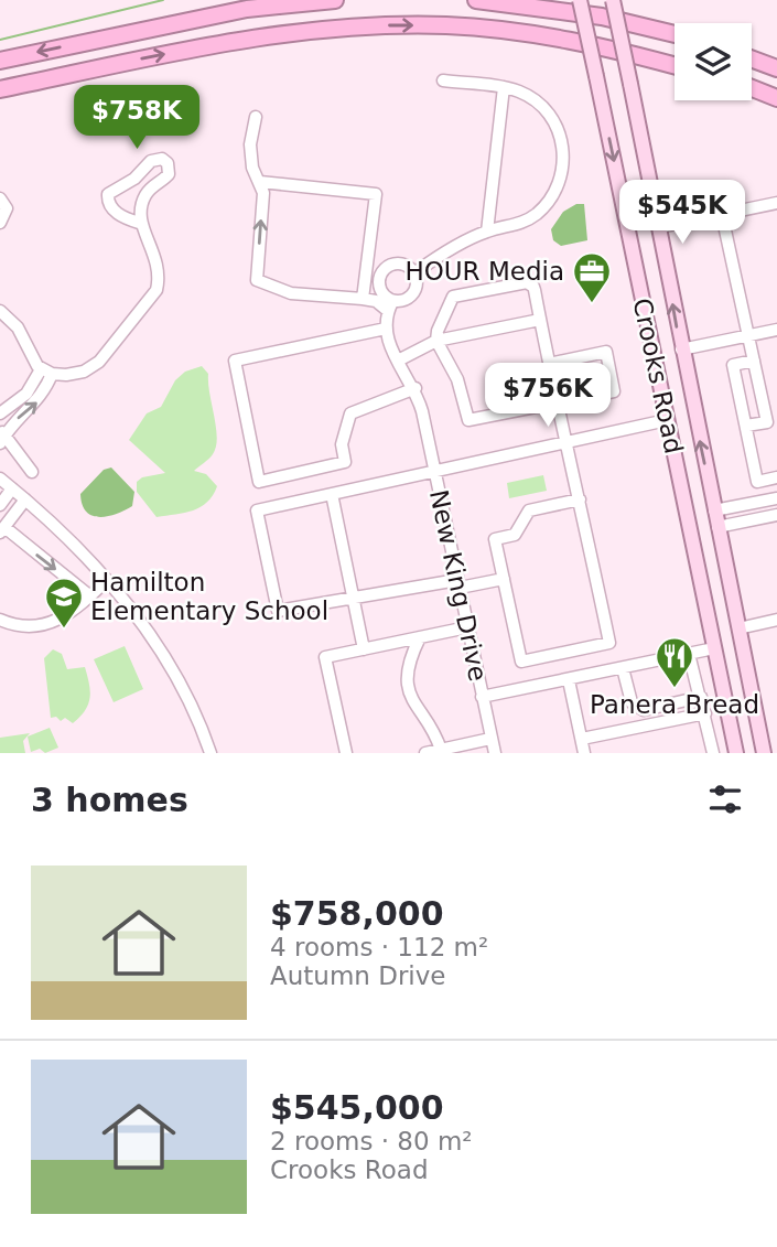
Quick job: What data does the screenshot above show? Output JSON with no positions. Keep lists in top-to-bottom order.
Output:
{
  "streets": {
    "main road": ["Crooks Road"],
    "street": ["New King Drive"]
  },
  "crossings": [
    ["Crooks Road", "New King Drive"]
  ],
  "places": {
    "office": ["HOUR Media"],
    "school or university": ["Hamilton Elementary School"],
    "restaurant": ["Panera Bread"]
  },
  "page": {
    "price": ["$758K", "$545K", "$756K"],
    "heading": "3 homes",
    "list": [
      {
        "name": "$758,000",
        "note": "4 rooms · 112 m² · Autumn Drive"
      },
      {
        "name": "$545,000",
        "note": "2 rooms · 80 m² · Crooks Road"
      }
    ]
  }
}
